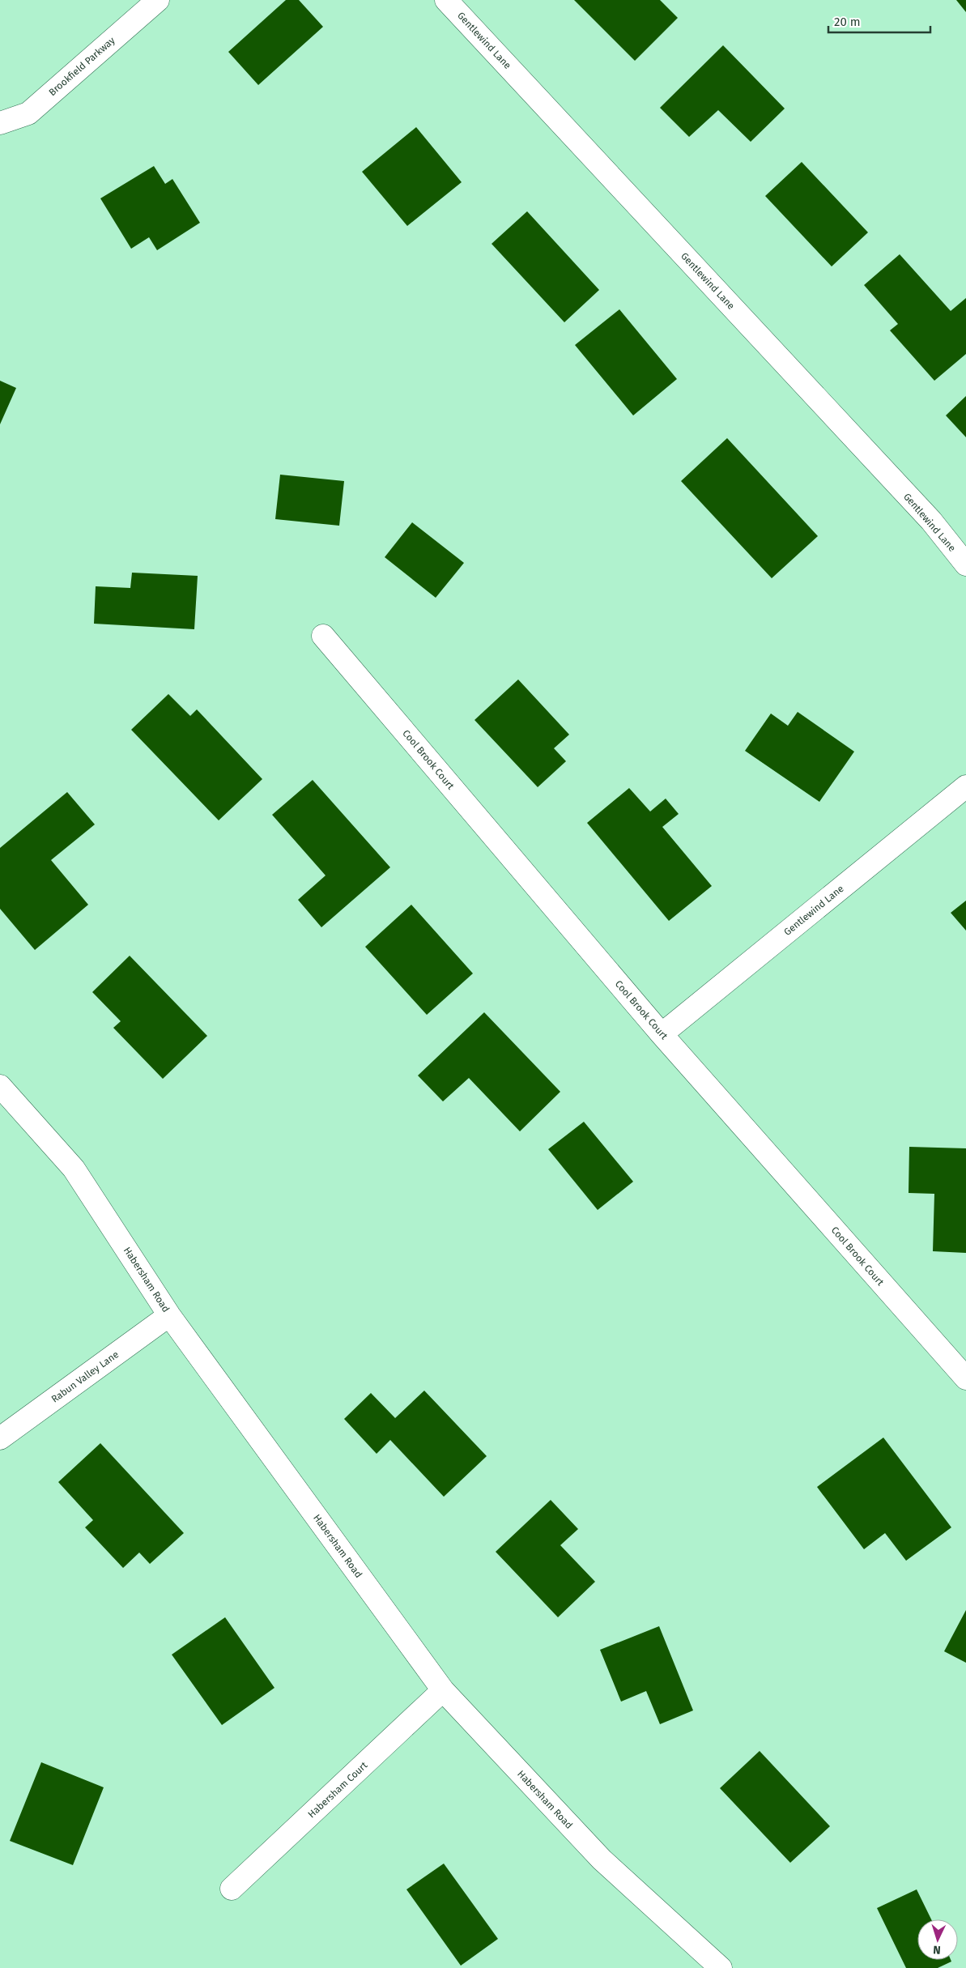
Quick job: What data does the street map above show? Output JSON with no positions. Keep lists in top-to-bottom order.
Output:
{
  "streets": {
    "street": [
      "Gentlewind Lane",
      "Brookfield Parkway",
      "Cool Brook Court",
      "Habersham Road",
      "Rabun Valley Lane",
      "Habersham Court"
    ]
  },
  "crossings": [
    ["Gentlewind Lane", "Cool Brook Court"],
    ["Habersham Road", "Rabun Valley Lane"],
    ["Habersham Road", "Habersham Court"]
  ],
  "scale_bar": "20 m",
  "north": "bottom"
}
